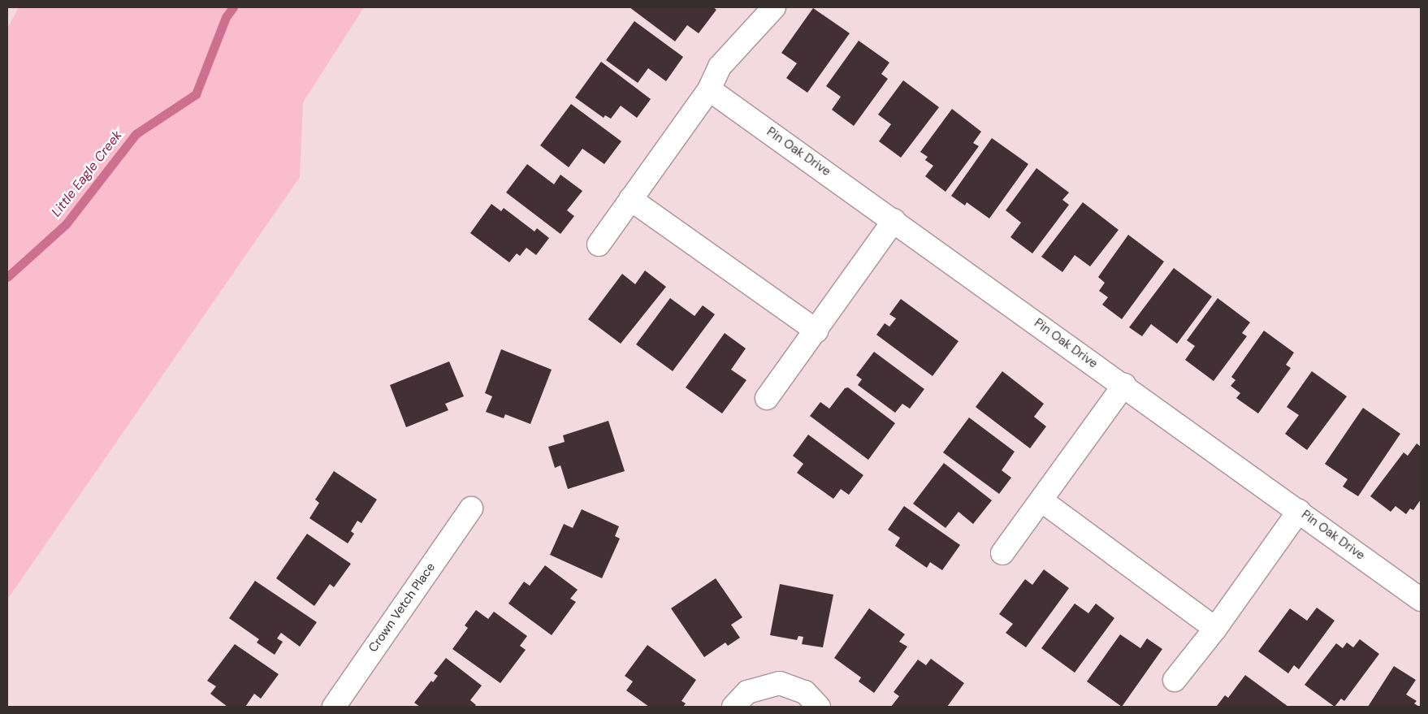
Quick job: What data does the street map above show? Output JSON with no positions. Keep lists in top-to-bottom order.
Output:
{
  "streets": {
    "street": ["Pin Oak Drive", "Crown Vetch Place"]
  },
  "water": ["Little Eagle Creek"]
}
